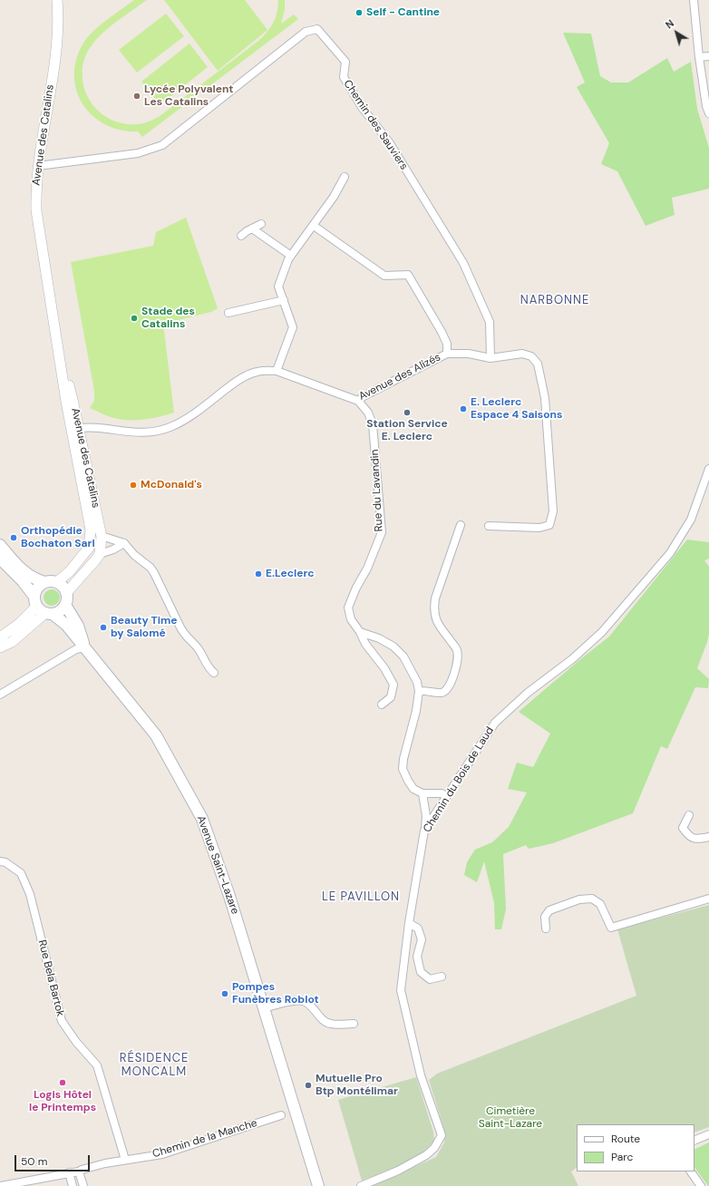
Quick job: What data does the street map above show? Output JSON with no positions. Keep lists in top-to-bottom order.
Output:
{
  "streets": {
    "main road": ["Avenue Saint-Lazare"],
    "street": [
      "Chemin des Sauviers",
      "Avenue des Catalins",
      "Avenue des Alizés",
      "Rue du Lavandin",
      "Chemin du Bois de Laud",
      "Rue Bela Bartok",
      "Chemin de la Manche"
    ]
  },
  "crossings": [
    ["Chemin des Sauviers", "Avenue des Catalins"],
    ["Chemin des Sauviers", "Avenue des Alizés"],
    ["Avenue des Catalins", "Avenue des Alizés"],
    ["Avenue des Alizés", "Rue du Lavandin"],
    ["Rue Bela Bartok", "Chemin de la Manche"]
  ],
  "districts": ["NARBONNE", "LE PAVILLON", "RÉSIDENCE MONCALM"],
  "parks": ["Cimetière Saint-Lazare"],
  "places": [
    "Self - Cantine",
    "Lycée Polyvalent Les Catalins",
    "Stade des Catalins",
    "E. Leclerc Espace 4 Saisons",
    "Station Service E. Leclerc",
    "McDonald's",
    "Orthopédie Bochaton Sarl",
    "E.Leclerc",
    "Beauty Time by Salomé",
    "Pompes Funèbres Roblot",
    "Logis Hôtel le Printemps",
    "Mutuelle Pro Btp Montélimar"
  ],
  "legend": ["Route", "Parc"],
  "scale_bar": "50 m",
  "north": "top left"
}
